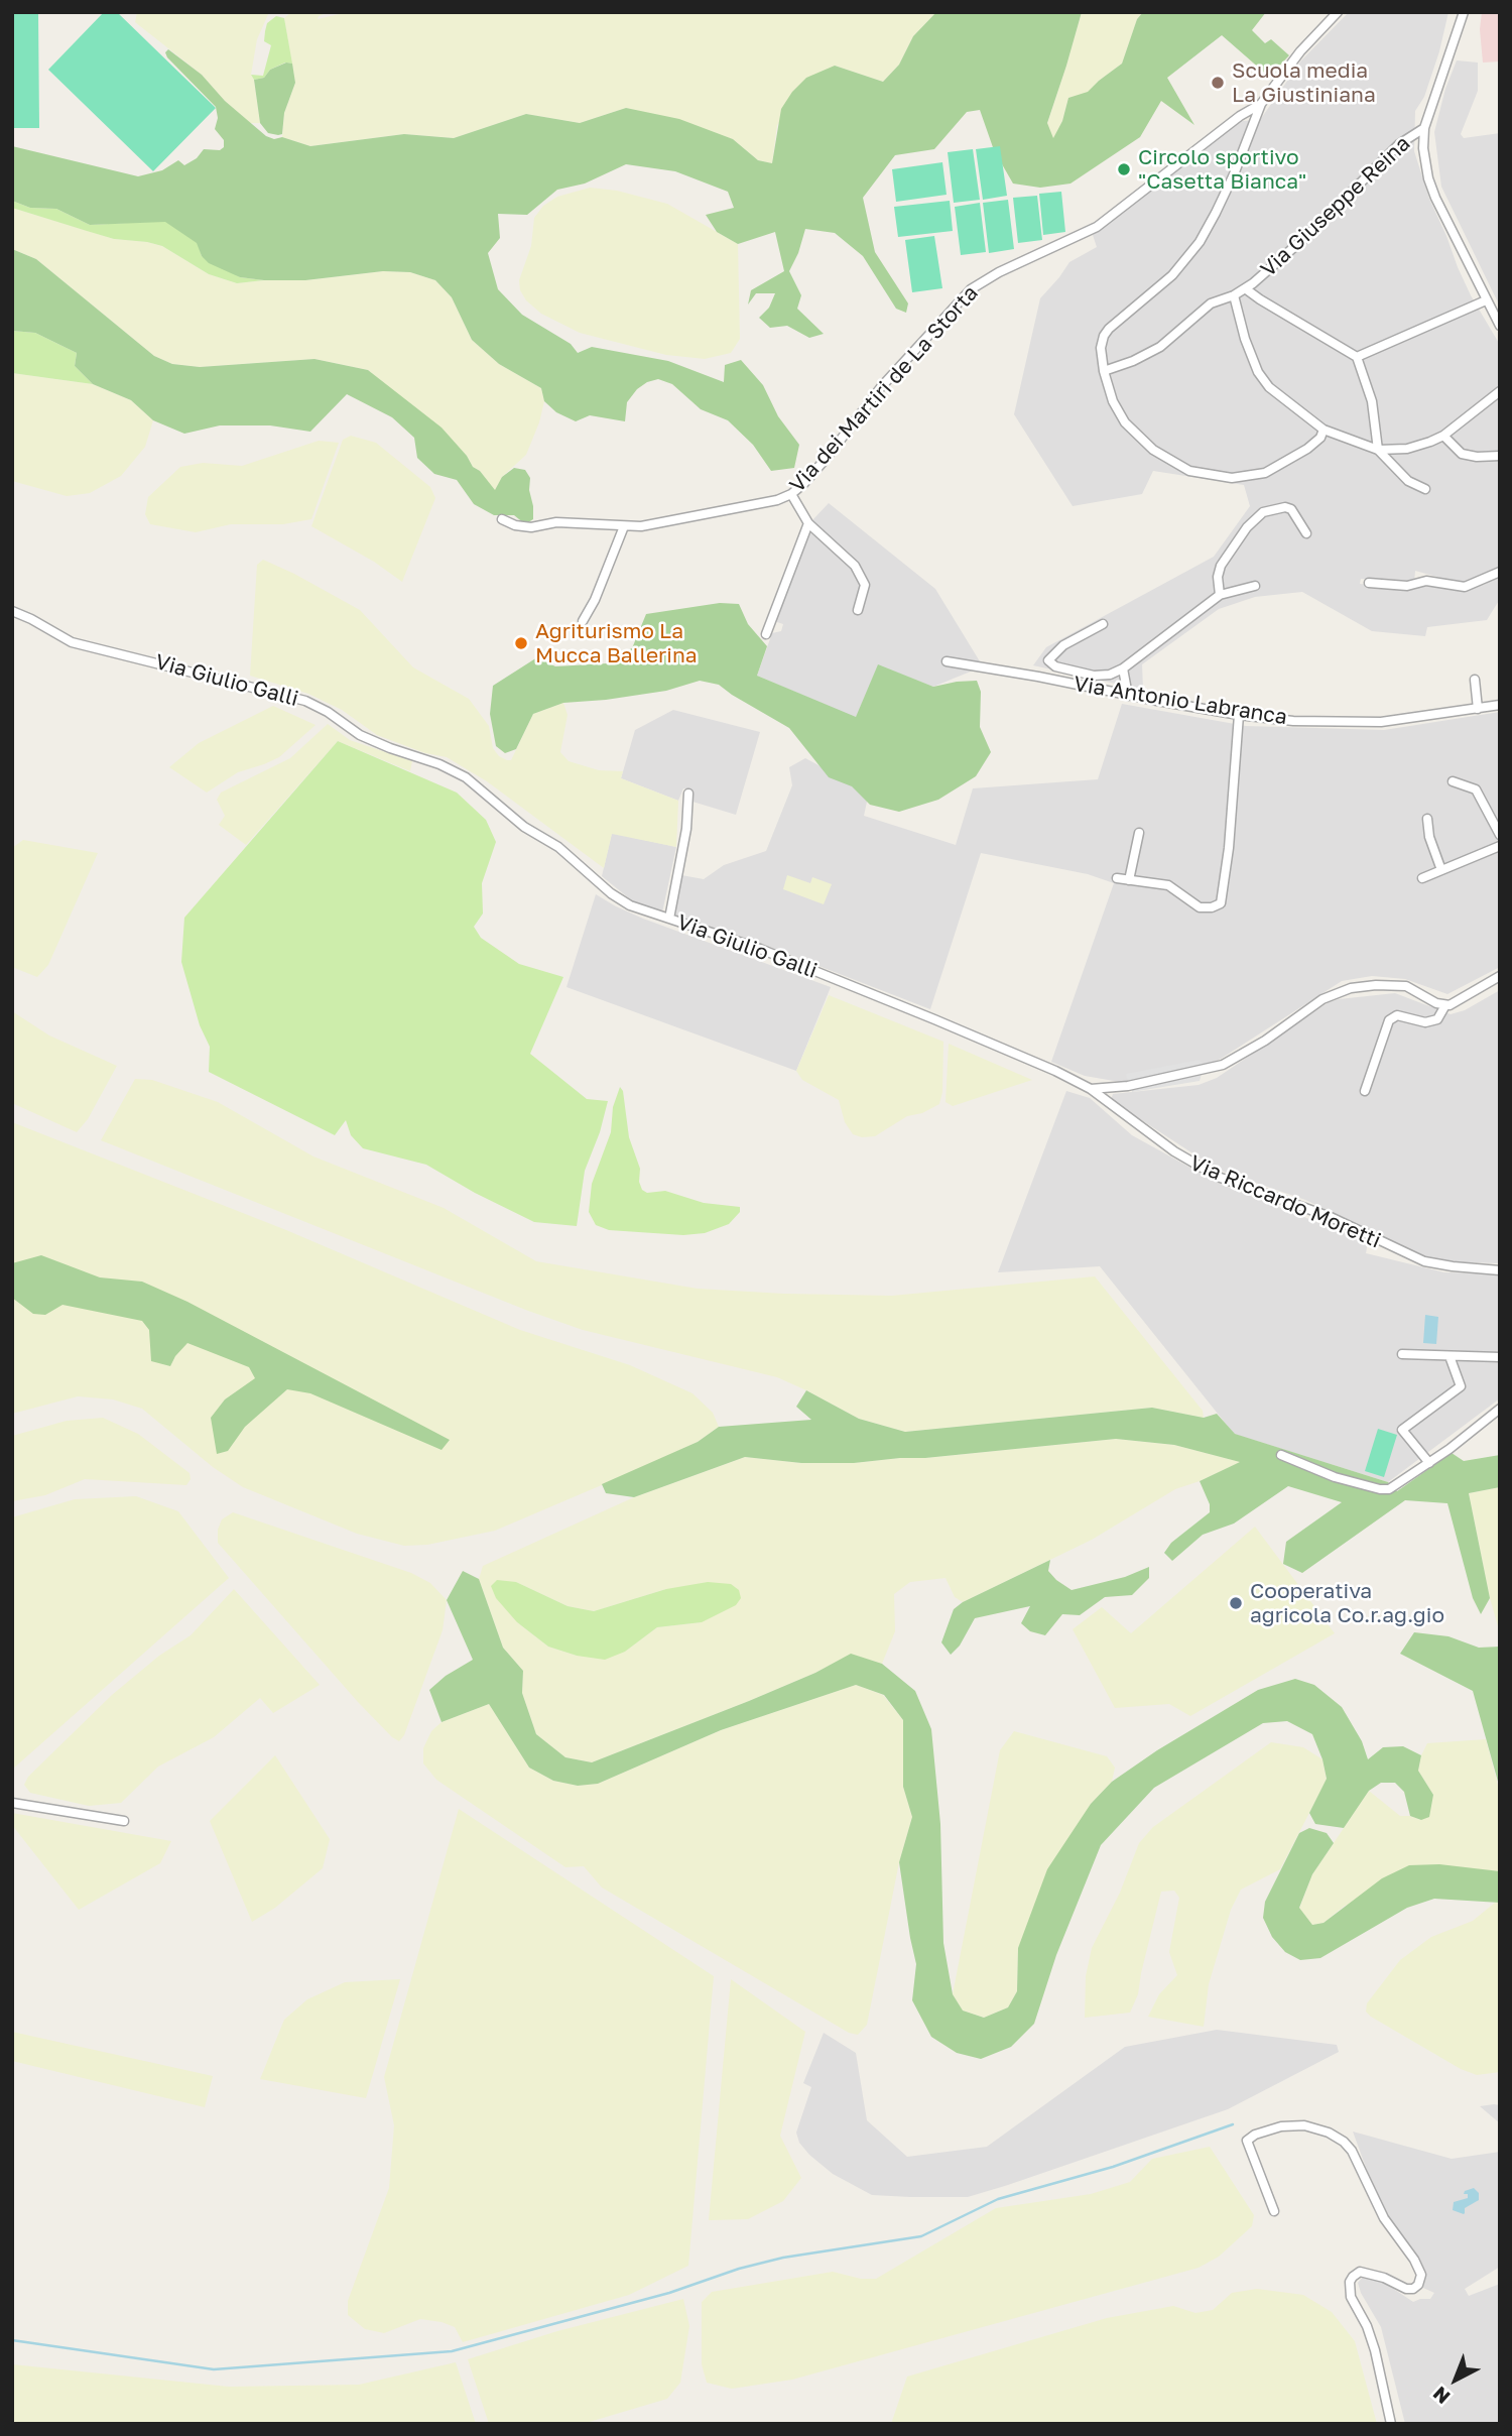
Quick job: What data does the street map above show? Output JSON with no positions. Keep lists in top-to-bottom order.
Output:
{
  "streets": {
    "street": [
      "Via Giuseppe Reina",
      "Via dei Martiri de La Storta",
      "Via Giulio Galli",
      "Via Antonio Labranca",
      "Via Riccardo Moretti"
    ]
  },
  "crossings": [
    ["Via Giulio Galli", "Via Riccardo Moretti"]
  ],
  "places": [
    "Scuola media La Giustiniana",
    "Circolo sportivo \"Casetta Bianca\"",
    "Agriturismo La Mucca Ballerina",
    "Cooperativa agricola Co.r.ag.gio"
  ],
  "north": "bottom left"
}
